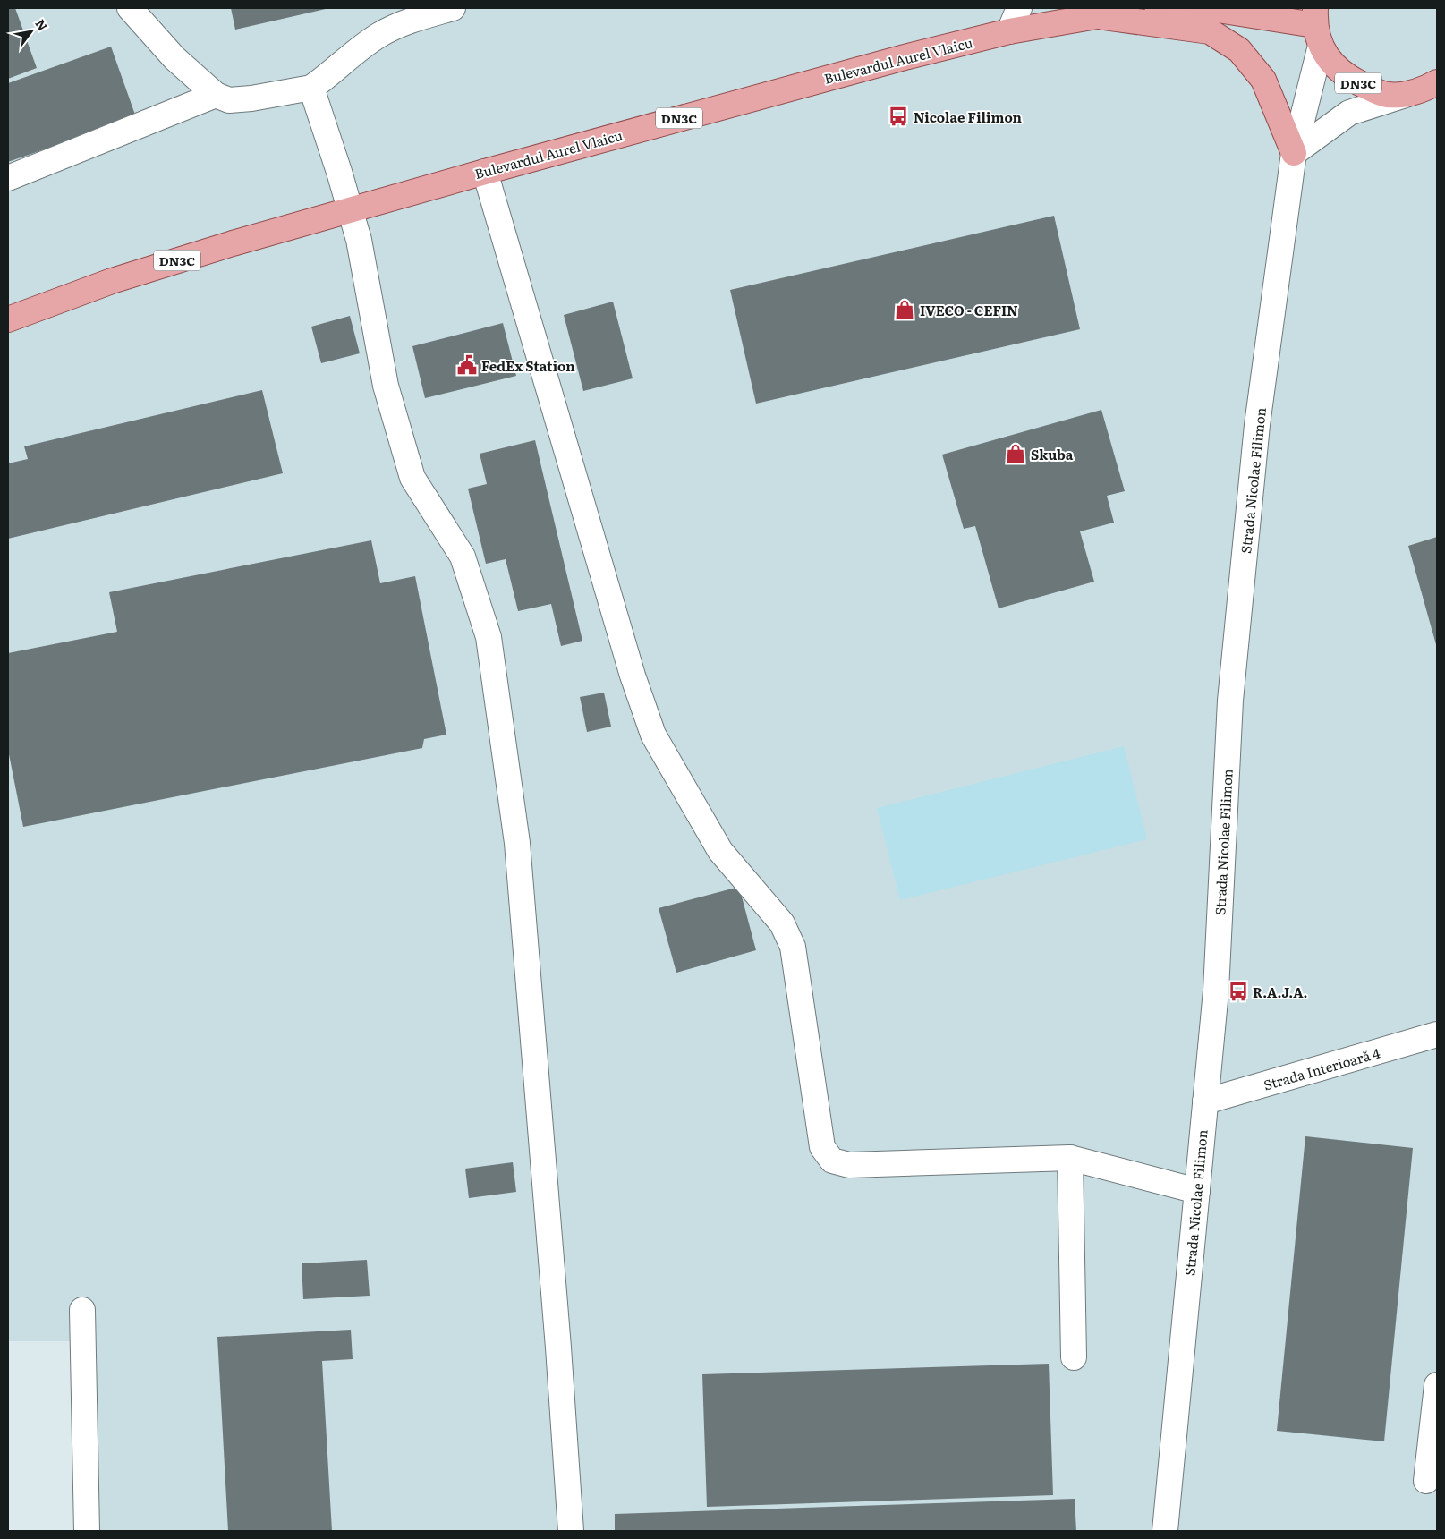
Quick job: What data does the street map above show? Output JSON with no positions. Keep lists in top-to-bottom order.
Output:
{
  "streets": {
    "main road": ["Bulevardul Aurel Vlaicu", "DN3C"],
    "street": ["Strada Nicolae Filimon", "Strada Interioară 4"]
  },
  "crossings": [
    ["Bulevardul Aurel Vlaicu", "DN3C"],
    ["Bulevardul Aurel Vlaicu", "Strada Nicolae Filimon"],
    ["DN3C", "Strada Nicolae Filimon"],
    ["Strada Nicolae Filimon", "Strada Interioară 4"]
  ],
  "places": {
    "bus stop": ["Nicolae Filimon", "R.A.J.A."],
    "shop": ["IVECO - CEFIN", "Skuba"],
    "public building": ["FedEx Station"]
  },
  "north": "top right"
}
